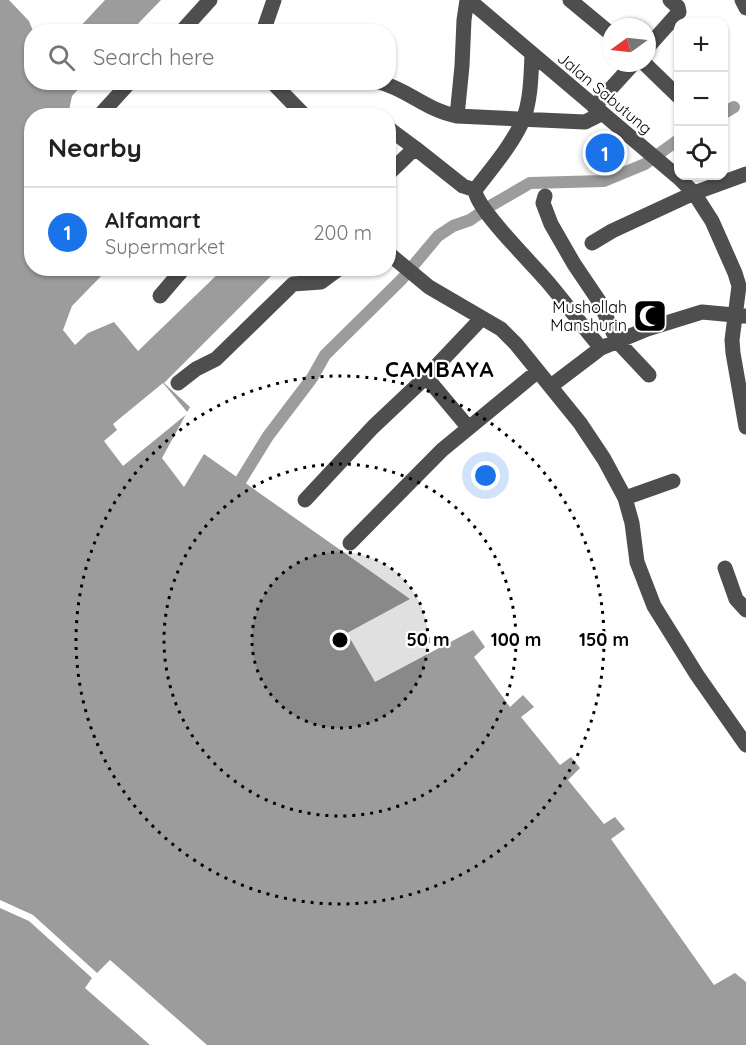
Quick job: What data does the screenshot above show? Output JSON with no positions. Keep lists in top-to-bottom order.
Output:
{
  "streets": {
    "street": ["Jalan Sabutung"]
  },
  "districts": ["CAMBAYA"],
  "places": {
    "mosque": ["Mushollah Manshurin"]
  },
  "north": "left",
  "page": {
    "map_buttons": ["+", "−"],
    "search": "Search here",
    "heading": "Nearby",
    "pins": "1",
    "list": [
      {
        "mark": "1",
        "name": "Alfamart",
        "note": "Supermarket",
        "value": "200 m"
      }
    ]
  },
  "rings": ["50 m", "100 m", "150 m"]
}
